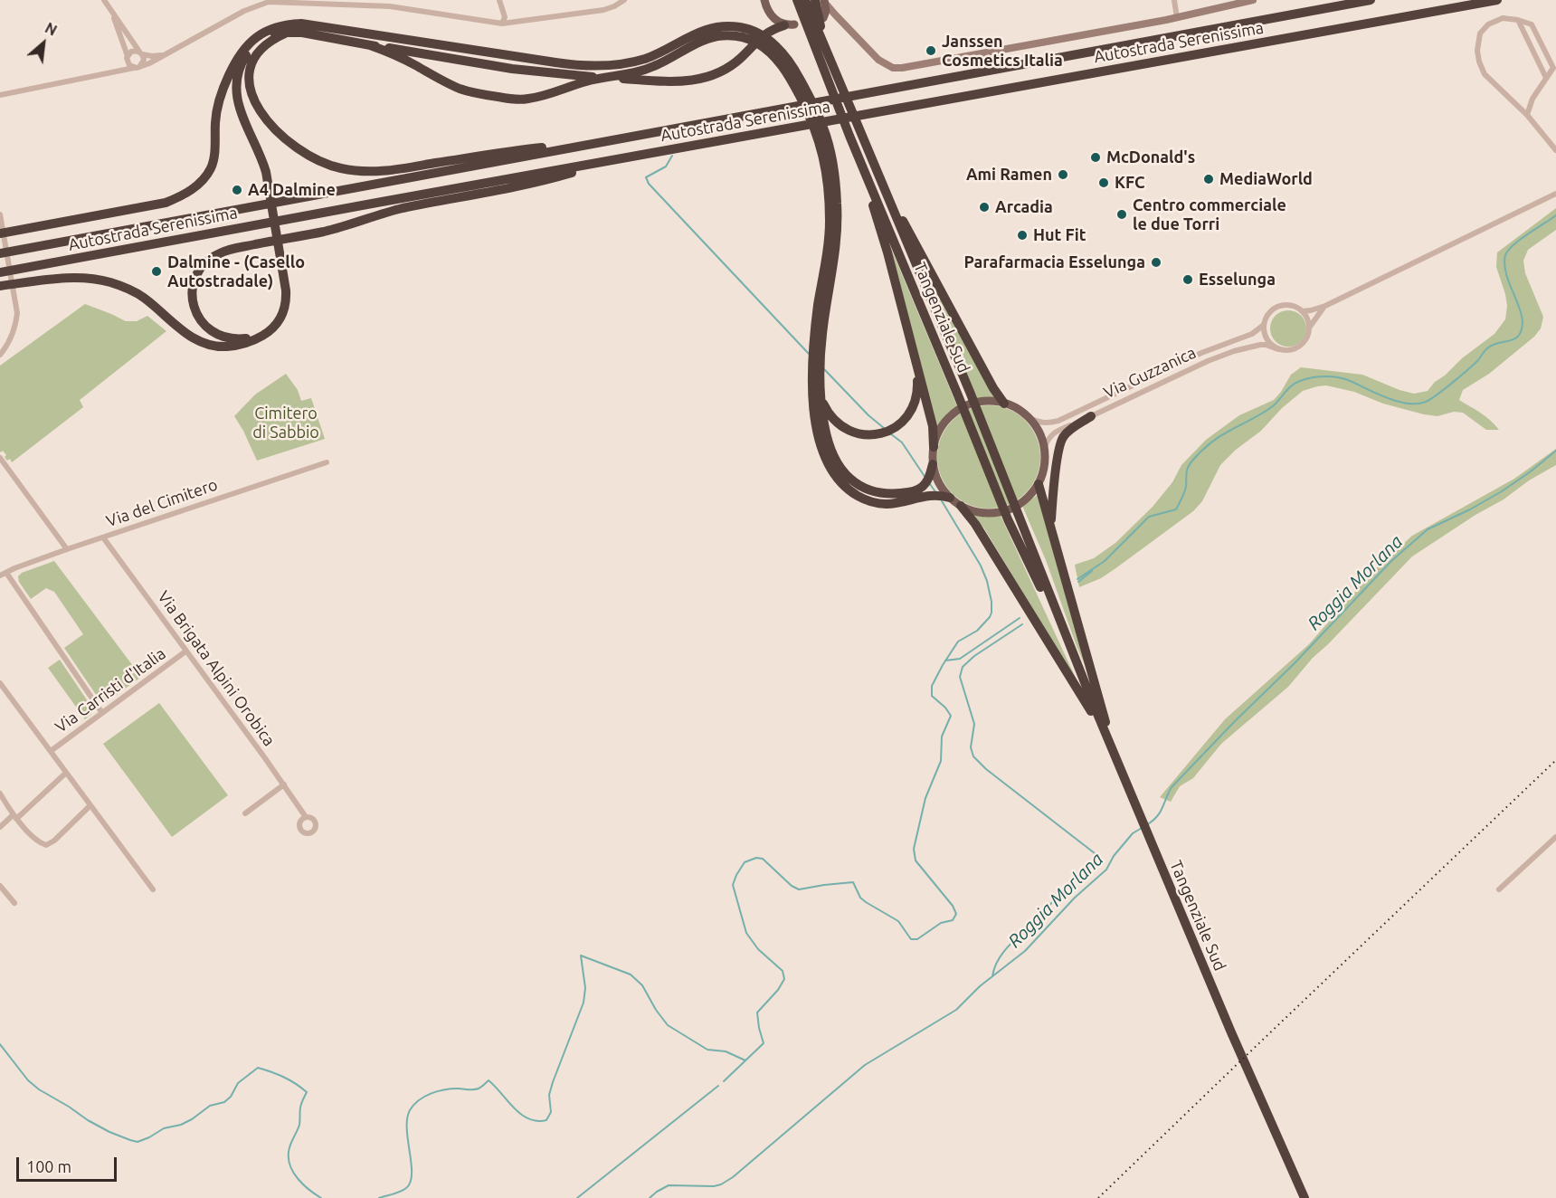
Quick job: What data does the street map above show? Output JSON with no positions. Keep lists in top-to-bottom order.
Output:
{
  "streets": {
    "highway": ["Autostrada Serenissima", "Tangenziale Sud"],
    "street": [
      "Via Guzzanica",
      "Via del Cimitero",
      "Via Brigata Alpini Orobica",
      "Via Carristi d'Italia"
    ]
  },
  "crossings": [
    ["Via del Cimitero", "Via Brigata Alpini Orobica"],
    ["Via Brigata Alpini Orobica", "Via Carristi d'Italia"]
  ],
  "water": ["Roggia Morlana"],
  "parks": ["Cimitero di Sabbio"],
  "places": [
    "Janssen Cosmetics Italia",
    "McDonald's",
    "Ami Ramen",
    "MediaWorld",
    "KFC",
    "A4 Dalmine",
    "Arcadia",
    "Centro commerciale le due Torri",
    "Hut Fit",
    "Parafarmacia Esselunga",
    "Dalmine - (Casello Autostradale)",
    "Esselunga"
  ],
  "scale_bar": "100 m",
  "north": "top right"
}
